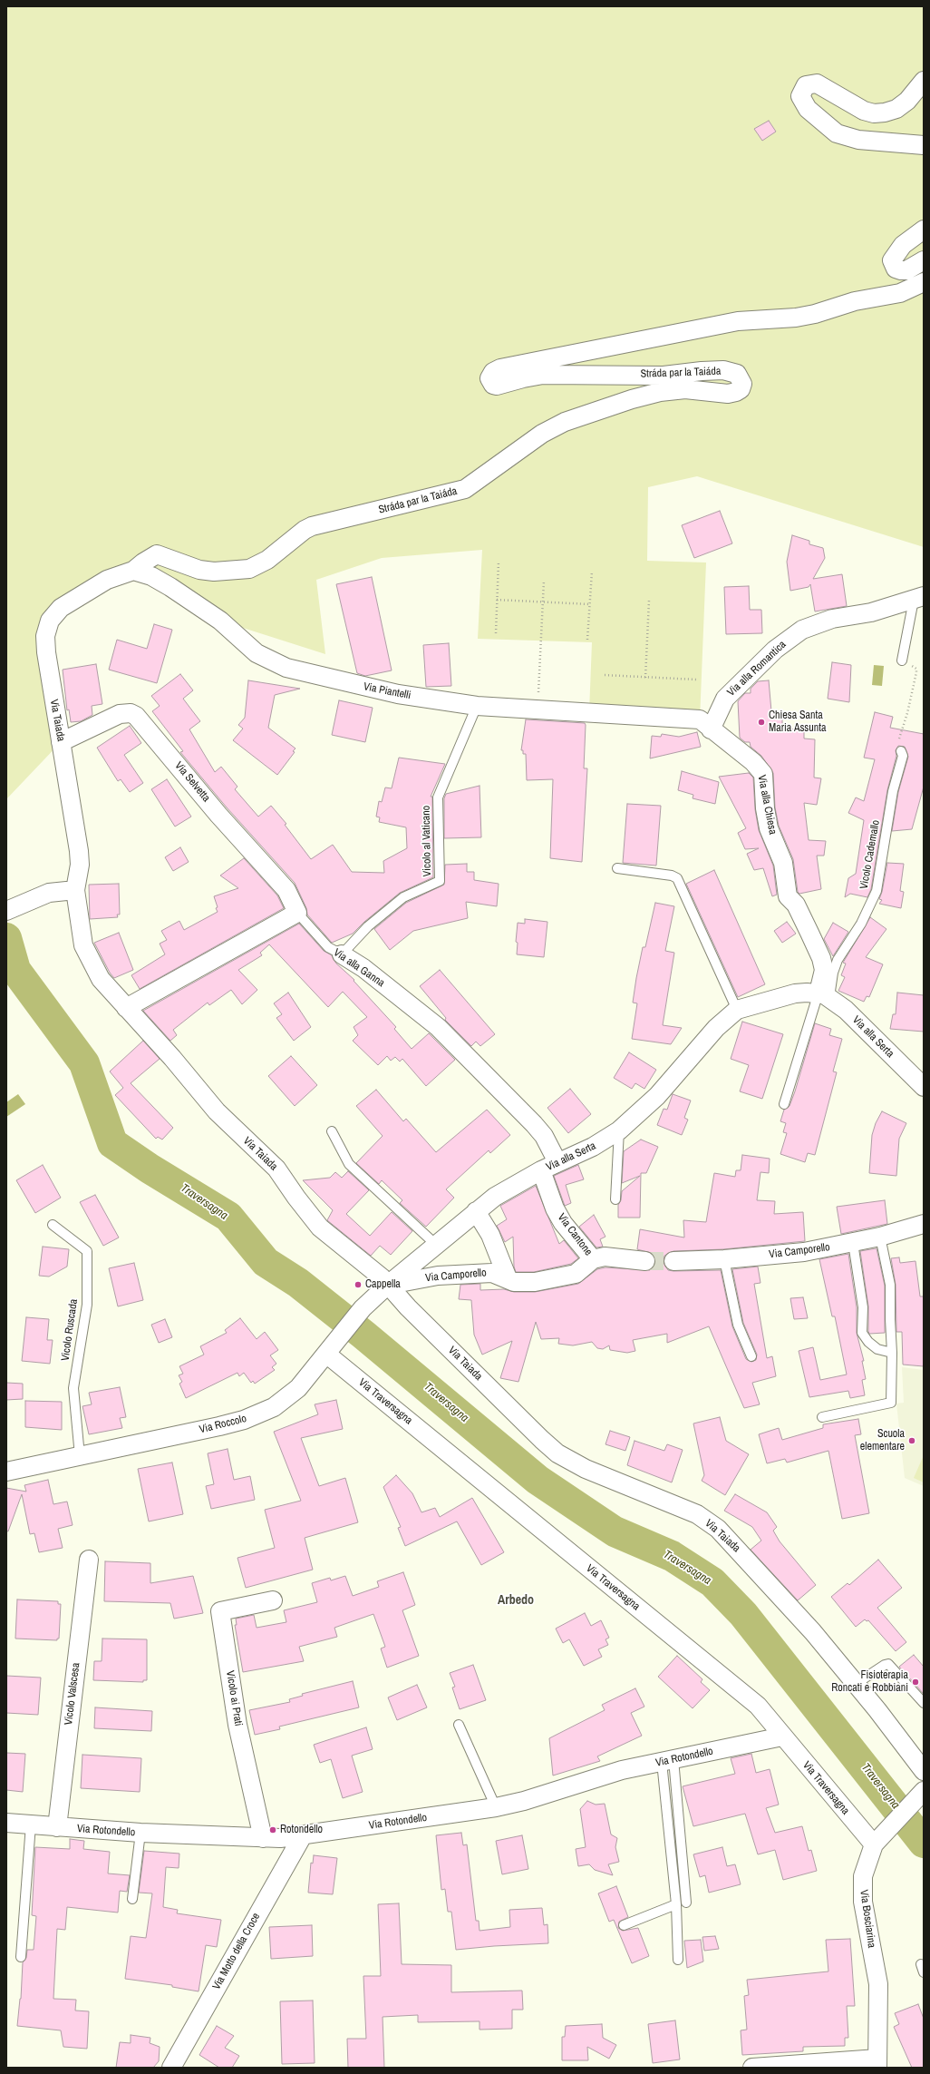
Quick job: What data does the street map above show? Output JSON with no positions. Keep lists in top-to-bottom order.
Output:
{
  "streets": {
    "street": [
      "Stráda par la Taiáda",
      "Via alla Romantica",
      "Via Piantelli",
      "Via Taiada",
      "Via Selvetta",
      "Via alla Chiesa",
      "Via alla Ganna",
      "Via alla Serta",
      "Via Cantone",
      "Via Camporello",
      "Via Traversagna",
      "Via Roccolo",
      "Vicolo Valscesa",
      "Vicolo ai Prati",
      "Via Rotondello",
      "Via Bosciarina",
      "Via Motto della Croce"
    ],
    "lane": ["Vicolo al Vaticano", "Vicolo Cademallo", "Vicolo Ruscada"]
  },
  "crossings": [
    ["Stráda par la Taiáda", "Via Piantelli"],
    ["Stráda par la Taiáda", "Via Taiada"],
    ["Via alla Romantica", "Via Piantelli"],
    ["Via alla Romantica", "Via alla Chiesa"],
    ["Via Piantelli", "Via Taiada"],
    ["Via Piantelli", "Via alla Chiesa"],
    ["Via Piantelli", "Vicolo al Vaticano"],
    ["Via Taiada", "Via Selvetta"],
    ["Via Taiada", "Via alla Serta"],
    ["Via Taiada", "Via Camporello"],
    ["Via Taiada", "Via Roccolo"],
    ["Via Selvetta", "Via alla Ganna"],
    ["Via alla Chiesa", "Vicolo Cademallo"],
    ["Via alla Chiesa", "Via alla Serta"],
    ["Vicolo al Vaticano", "Via alla Ganna"],
    ["Vicolo Cademallo", "Via alla Serta"],
    ["Via alla Ganna", "Via alla Serta"],
    ["Via alla Ganna", "Via Cantone"],
    ["Via alla Serta", "Via Cantone"],
    ["Via alla Serta", "Via Camporello"],
    ["Via alla Serta", "Via Roccolo"],
    ["Via Cantone", "Via Camporello"],
    ["Via Camporello", "Via Roccolo"],
    ["Vicolo Ruscada", "Via Roccolo"],
    ["Via Traversagna", "Via Roccolo"],
    ["Via Traversagna", "Via Rotondello"],
    ["Via Traversagna", "Via Bosciarina"],
    ["Vicolo Valscesa", "Via Rotondello"],
    ["Vicolo ai Prati", "Via Rotondello"],
    ["Via Rotondello", "Via Motto della Croce"]
  ],
  "districts": ["Arbedo"],
  "water": ["Traversagna"],
  "places": [
    "Chiesa Santa Maria Assunta",
    "Cappella",
    "Scuola elementare",
    "Fisioterapia Roncati e Robbiani",
    "Rotondello"
  ]
}
